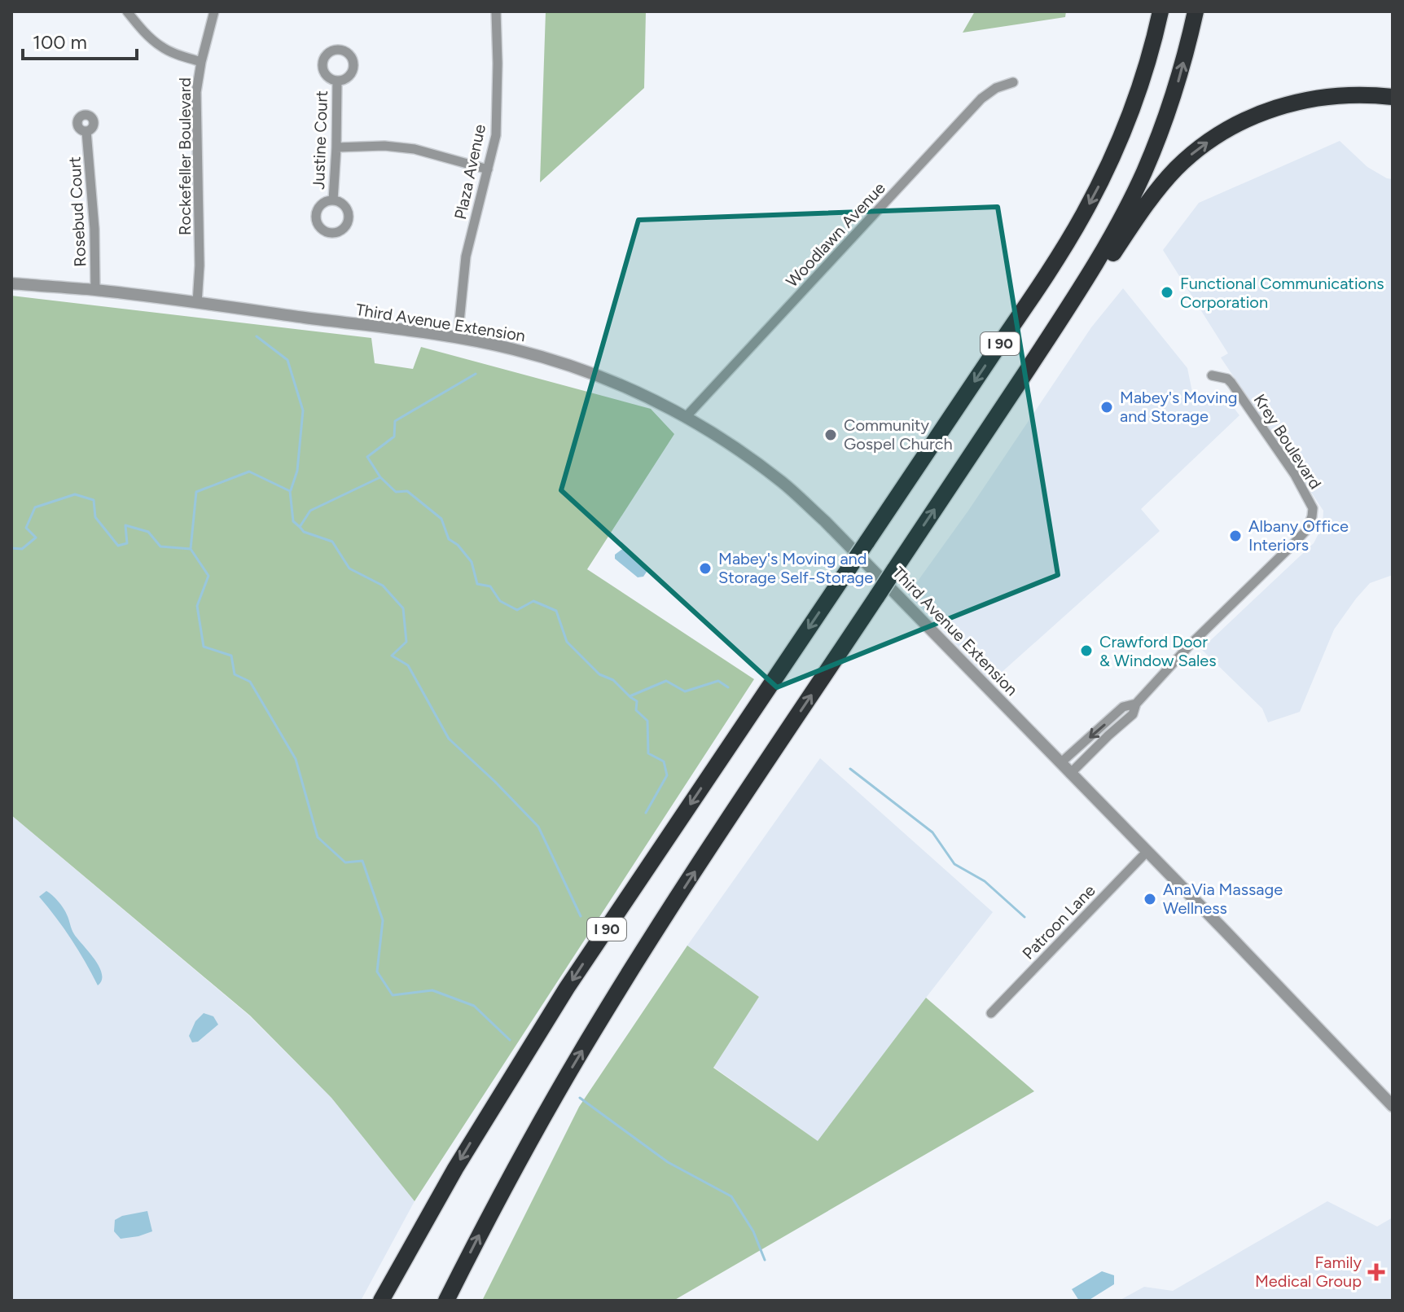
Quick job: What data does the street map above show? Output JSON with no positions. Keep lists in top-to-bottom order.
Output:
{
  "streets": {
    "highway": ["I 90"],
    "street": [
      "Justine Court",
      "Rockefeller Boulevard",
      "Plaza Avenue",
      "Rosebud Court",
      "Woodlawn Avenue",
      "Third Avenue Extension",
      "Krey Boulevard",
      "Patroon Lane"
    ]
  },
  "crossings": [
    ["Rockefeller Boulevard", "Third Avenue Extension"],
    ["Plaza Avenue", "Third Avenue Extension"],
    ["Rosebud Court", "Third Avenue Extension"],
    ["Woodlawn Avenue", "Third Avenue Extension"],
    ["Third Avenue Extension", "Krey Boulevard"],
    ["Third Avenue Extension", "Patroon Lane"]
  ],
  "places": {
    "other": [
      "Functional Communications Corporation",
      "Mabey's Moving and Storage",
      "Community Gospel Church",
      "Albany Office Interiors",
      "Mabey's Moving and Storage Self-Storage",
      "Crawford Door & Window Sales",
      "AnaVia Massage Wellness"
    ],
    "health": ["Family Medical Group"]
  },
  "scale_bar": "100 m"
}
